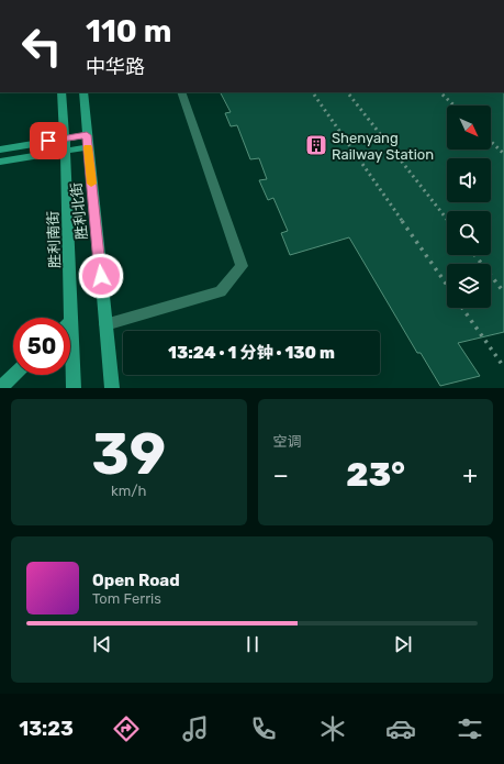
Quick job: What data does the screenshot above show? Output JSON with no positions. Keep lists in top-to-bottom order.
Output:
{
  "streets": {
    "main road": ["胜利北街", "胜利南街"]
  },
  "places": {
    "building": ["Shenyang Railway Station"]
  },
  "north": "bottom right",
  "page": {
    "turn": ["110 m", "中华路"],
    "limit": "50",
    "trip": "13:24 · 1 分钟 · 130 m",
    "tile": [
      ["39", "km/h"],
      "空调"
    ],
    "heat": ["−", "23°", "+"],
    "song": ["Open Road", "Tom Ferris"],
    "tabs": "13:23"
  }
}
